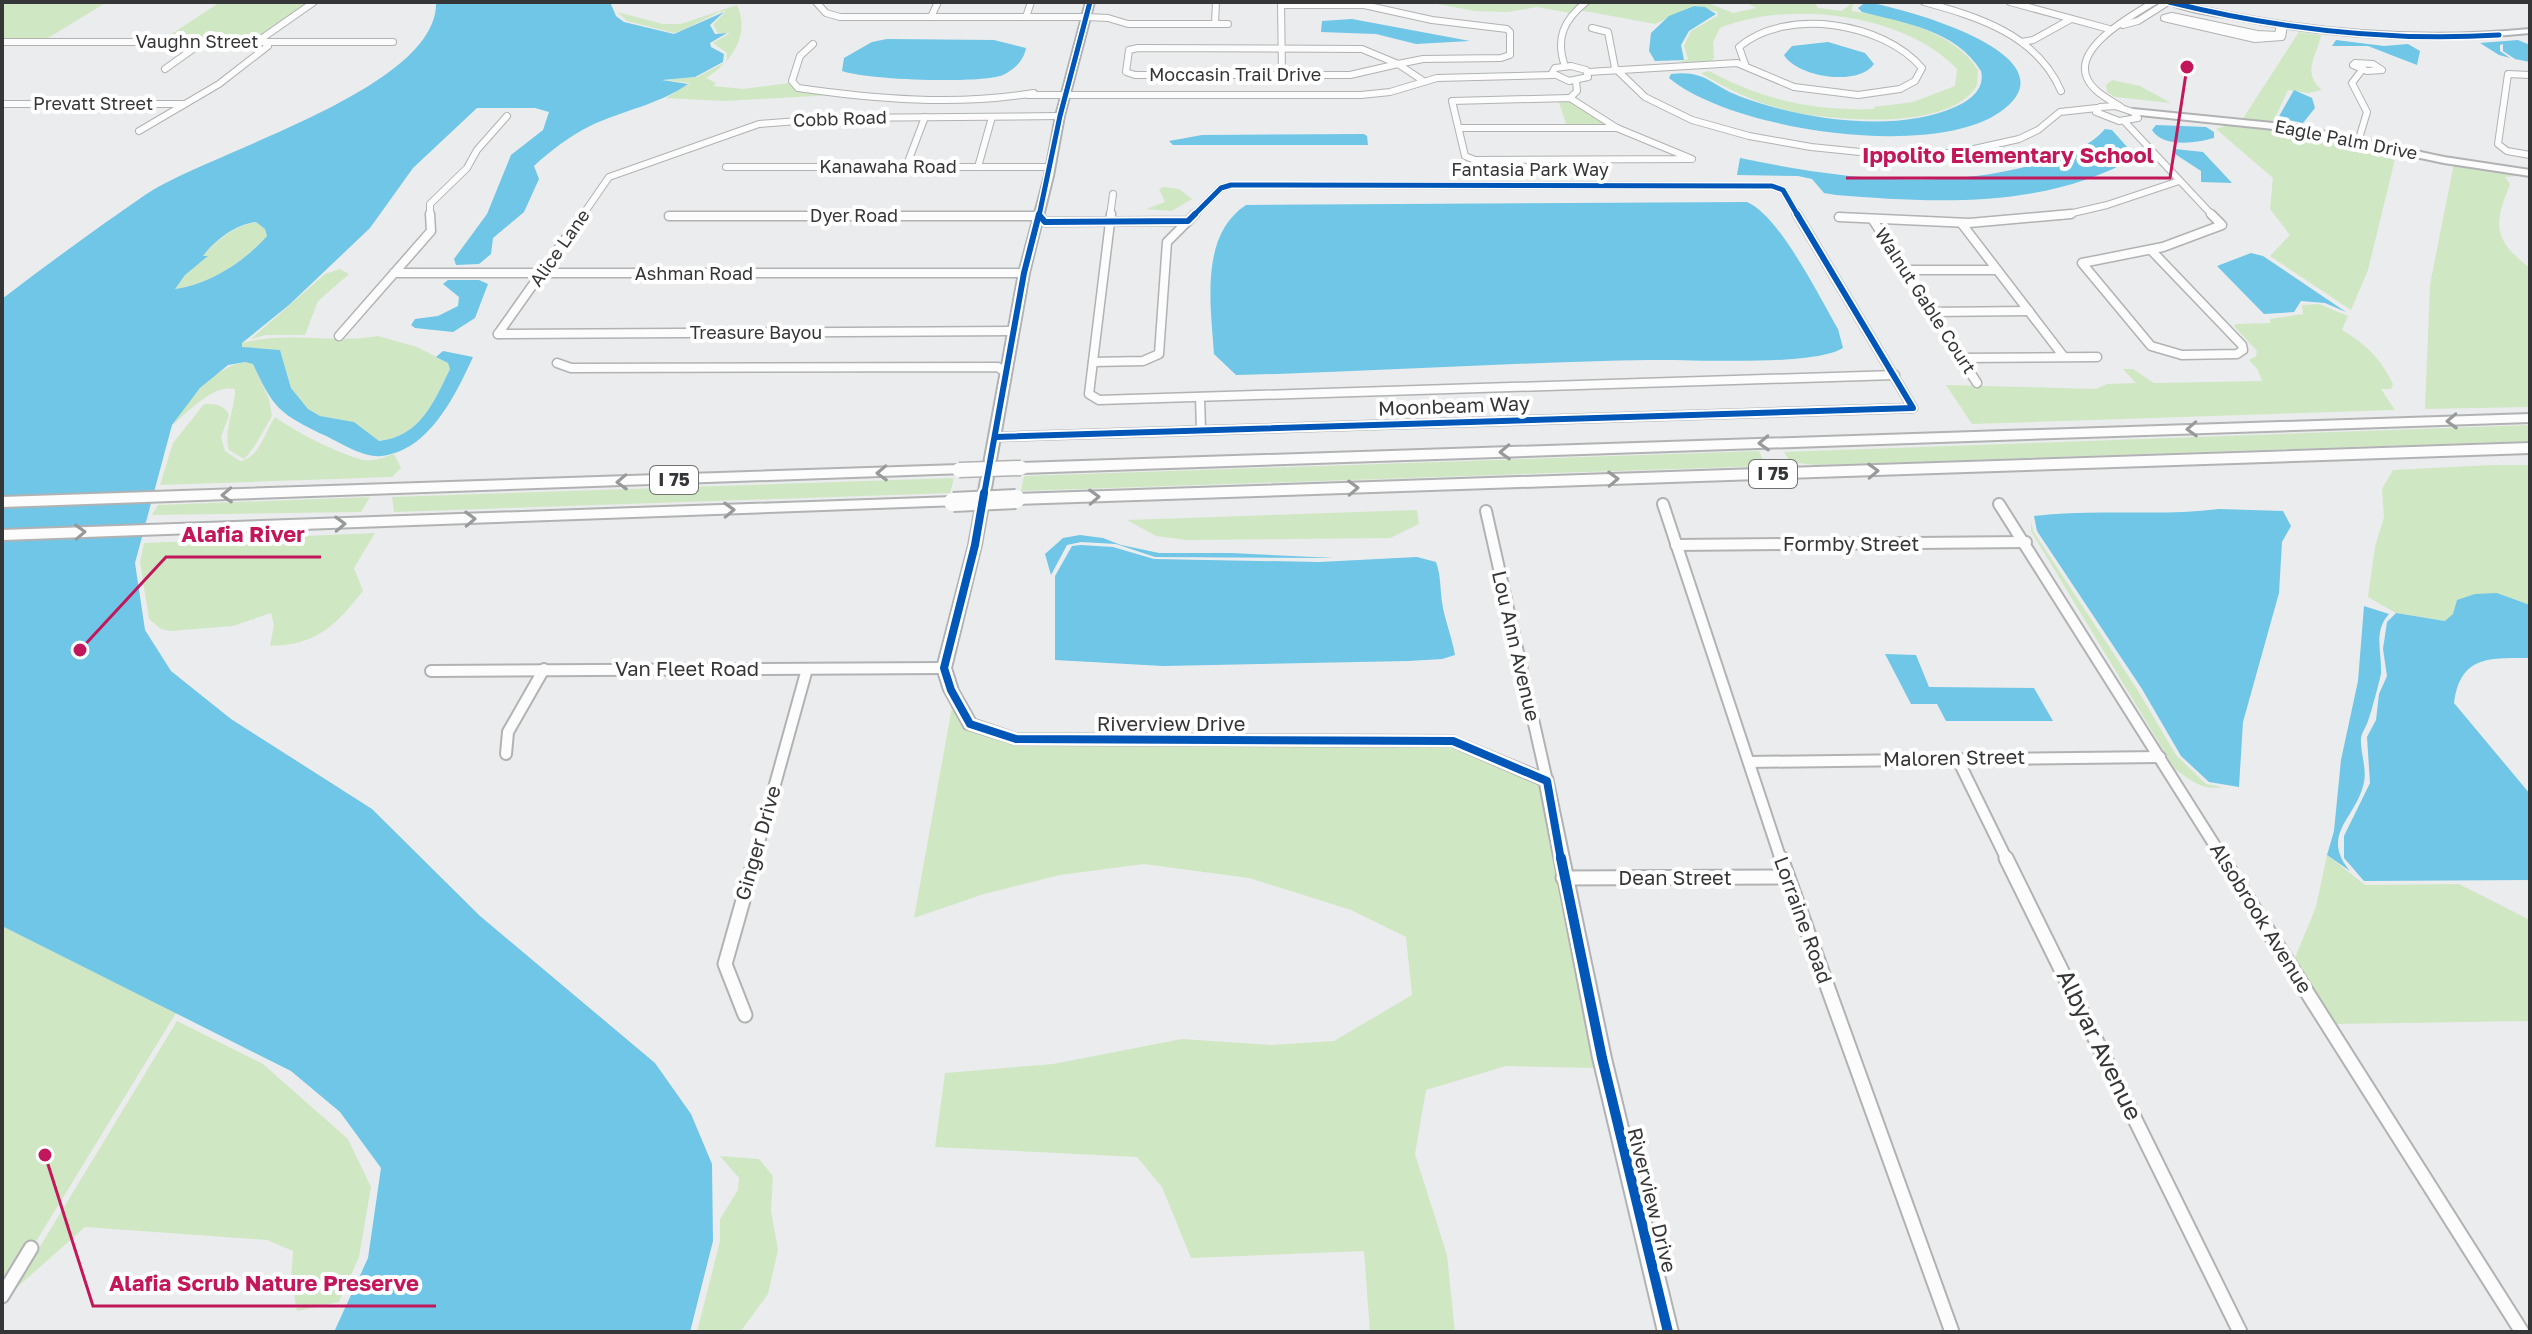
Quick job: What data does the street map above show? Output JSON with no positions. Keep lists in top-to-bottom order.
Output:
{
  "streets": {
    "highway": ["I 75"],
    "street": [
      "Vaughn Street",
      "Moccasin Trail Drive",
      "Prevatt Street",
      "Cobb Road",
      "Eagle Palm Drive",
      "Kanawaha Road",
      "Fantasia Park Way",
      "Dyer Road",
      "Alice Lane",
      "Ashman Road",
      "Walnut Gable Court",
      "Treasure Bayou",
      "Moonbeam Way",
      "Formby Street",
      "Lou Ann Avenue",
      "Van Fleet Road",
      "Riverview Drive",
      "Maloren Street",
      "Ginger Drive",
      "Dean Street",
      "Alsobrook Avenue",
      "Lorraine Road",
      "Albyar Avenue"
    ]
  },
  "crossings": [
    ["Cobb Road", "Alice Lane"],
    ["Fantasia Park Way", "Moonbeam Way"],
    ["Alice Lane", "Ashman Road"],
    ["Alice Lane", "Treasure Bayou"],
    ["Formby Street", "Alsobrook Avenue"],
    ["Formby Street", "Lorraine Road"],
    ["Lou Ann Avenue", "Riverview Drive"],
    ["Van Fleet Road", "Riverview Drive"],
    ["Van Fleet Road", "Ginger Drive"],
    ["Riverview Drive", "Dean Street"],
    ["Maloren Street", "Alsobrook Avenue"],
    ["Maloren Street", "Lorraine Road"],
    ["Maloren Street", "Albyar Avenue"],
    ["Dean Street", "Lorraine Road"]
  ],
  "places": ["Ippolito Elementary School", "Alafia River", "Alafia Scrub Nature Preserve"]
}
